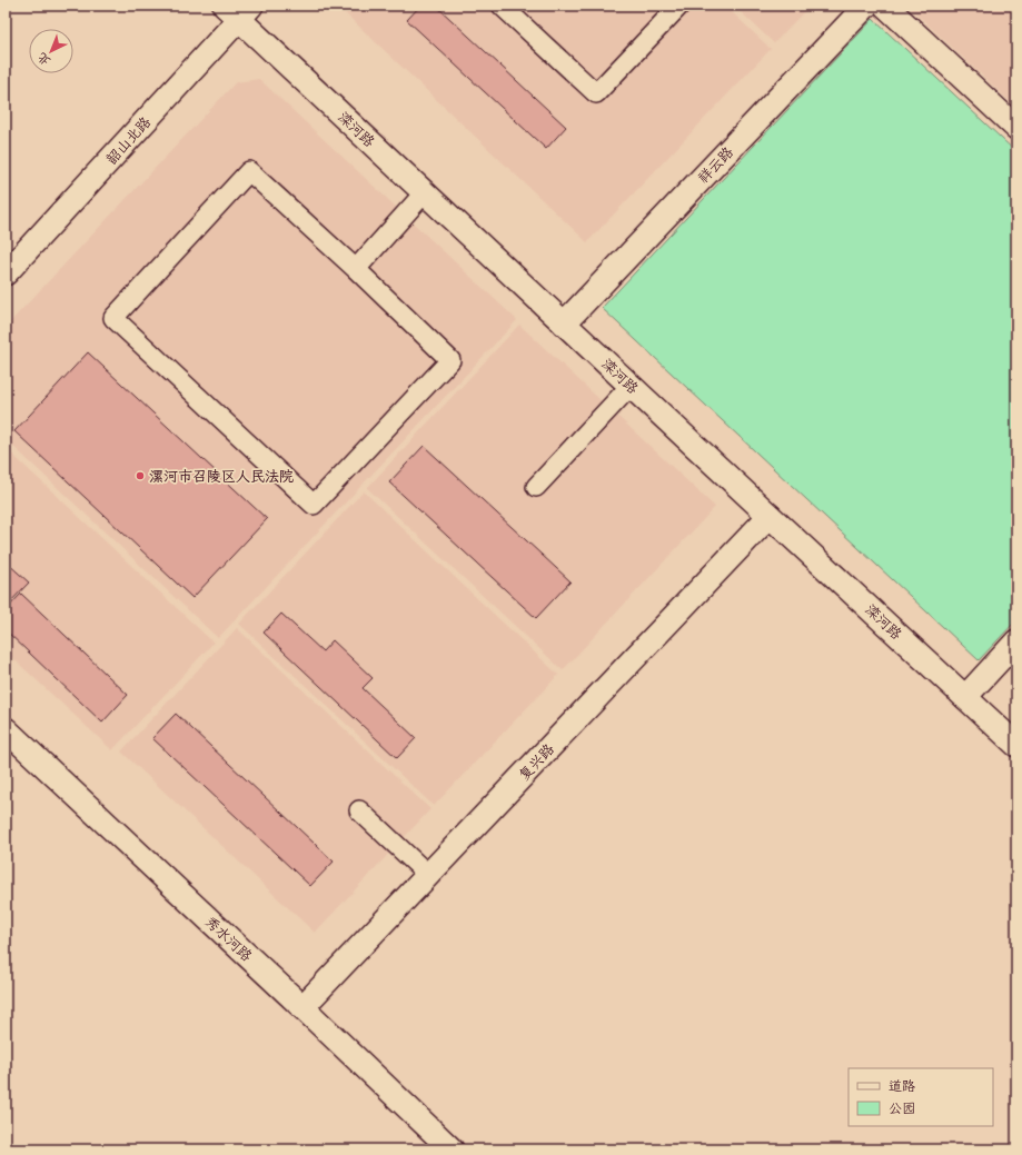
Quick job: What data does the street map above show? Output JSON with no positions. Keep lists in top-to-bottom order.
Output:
{
  "streets": {
    "street": [
      "滦河路",
      "韶山北路",
      "祥云路",
      "复兴路",
      "秀水河路"
    ]
  },
  "crossings": [
    ["滦河路", "韶山北路"],
    ["滦河路", "祥云路"],
    ["滦河路", "复兴路"],
    ["复兴路", "秀水河路"]
  ],
  "places": ["漯河市召陵区人民法院"],
  "legend": ["道路", "公园"],
  "north": "bottom left"
}
